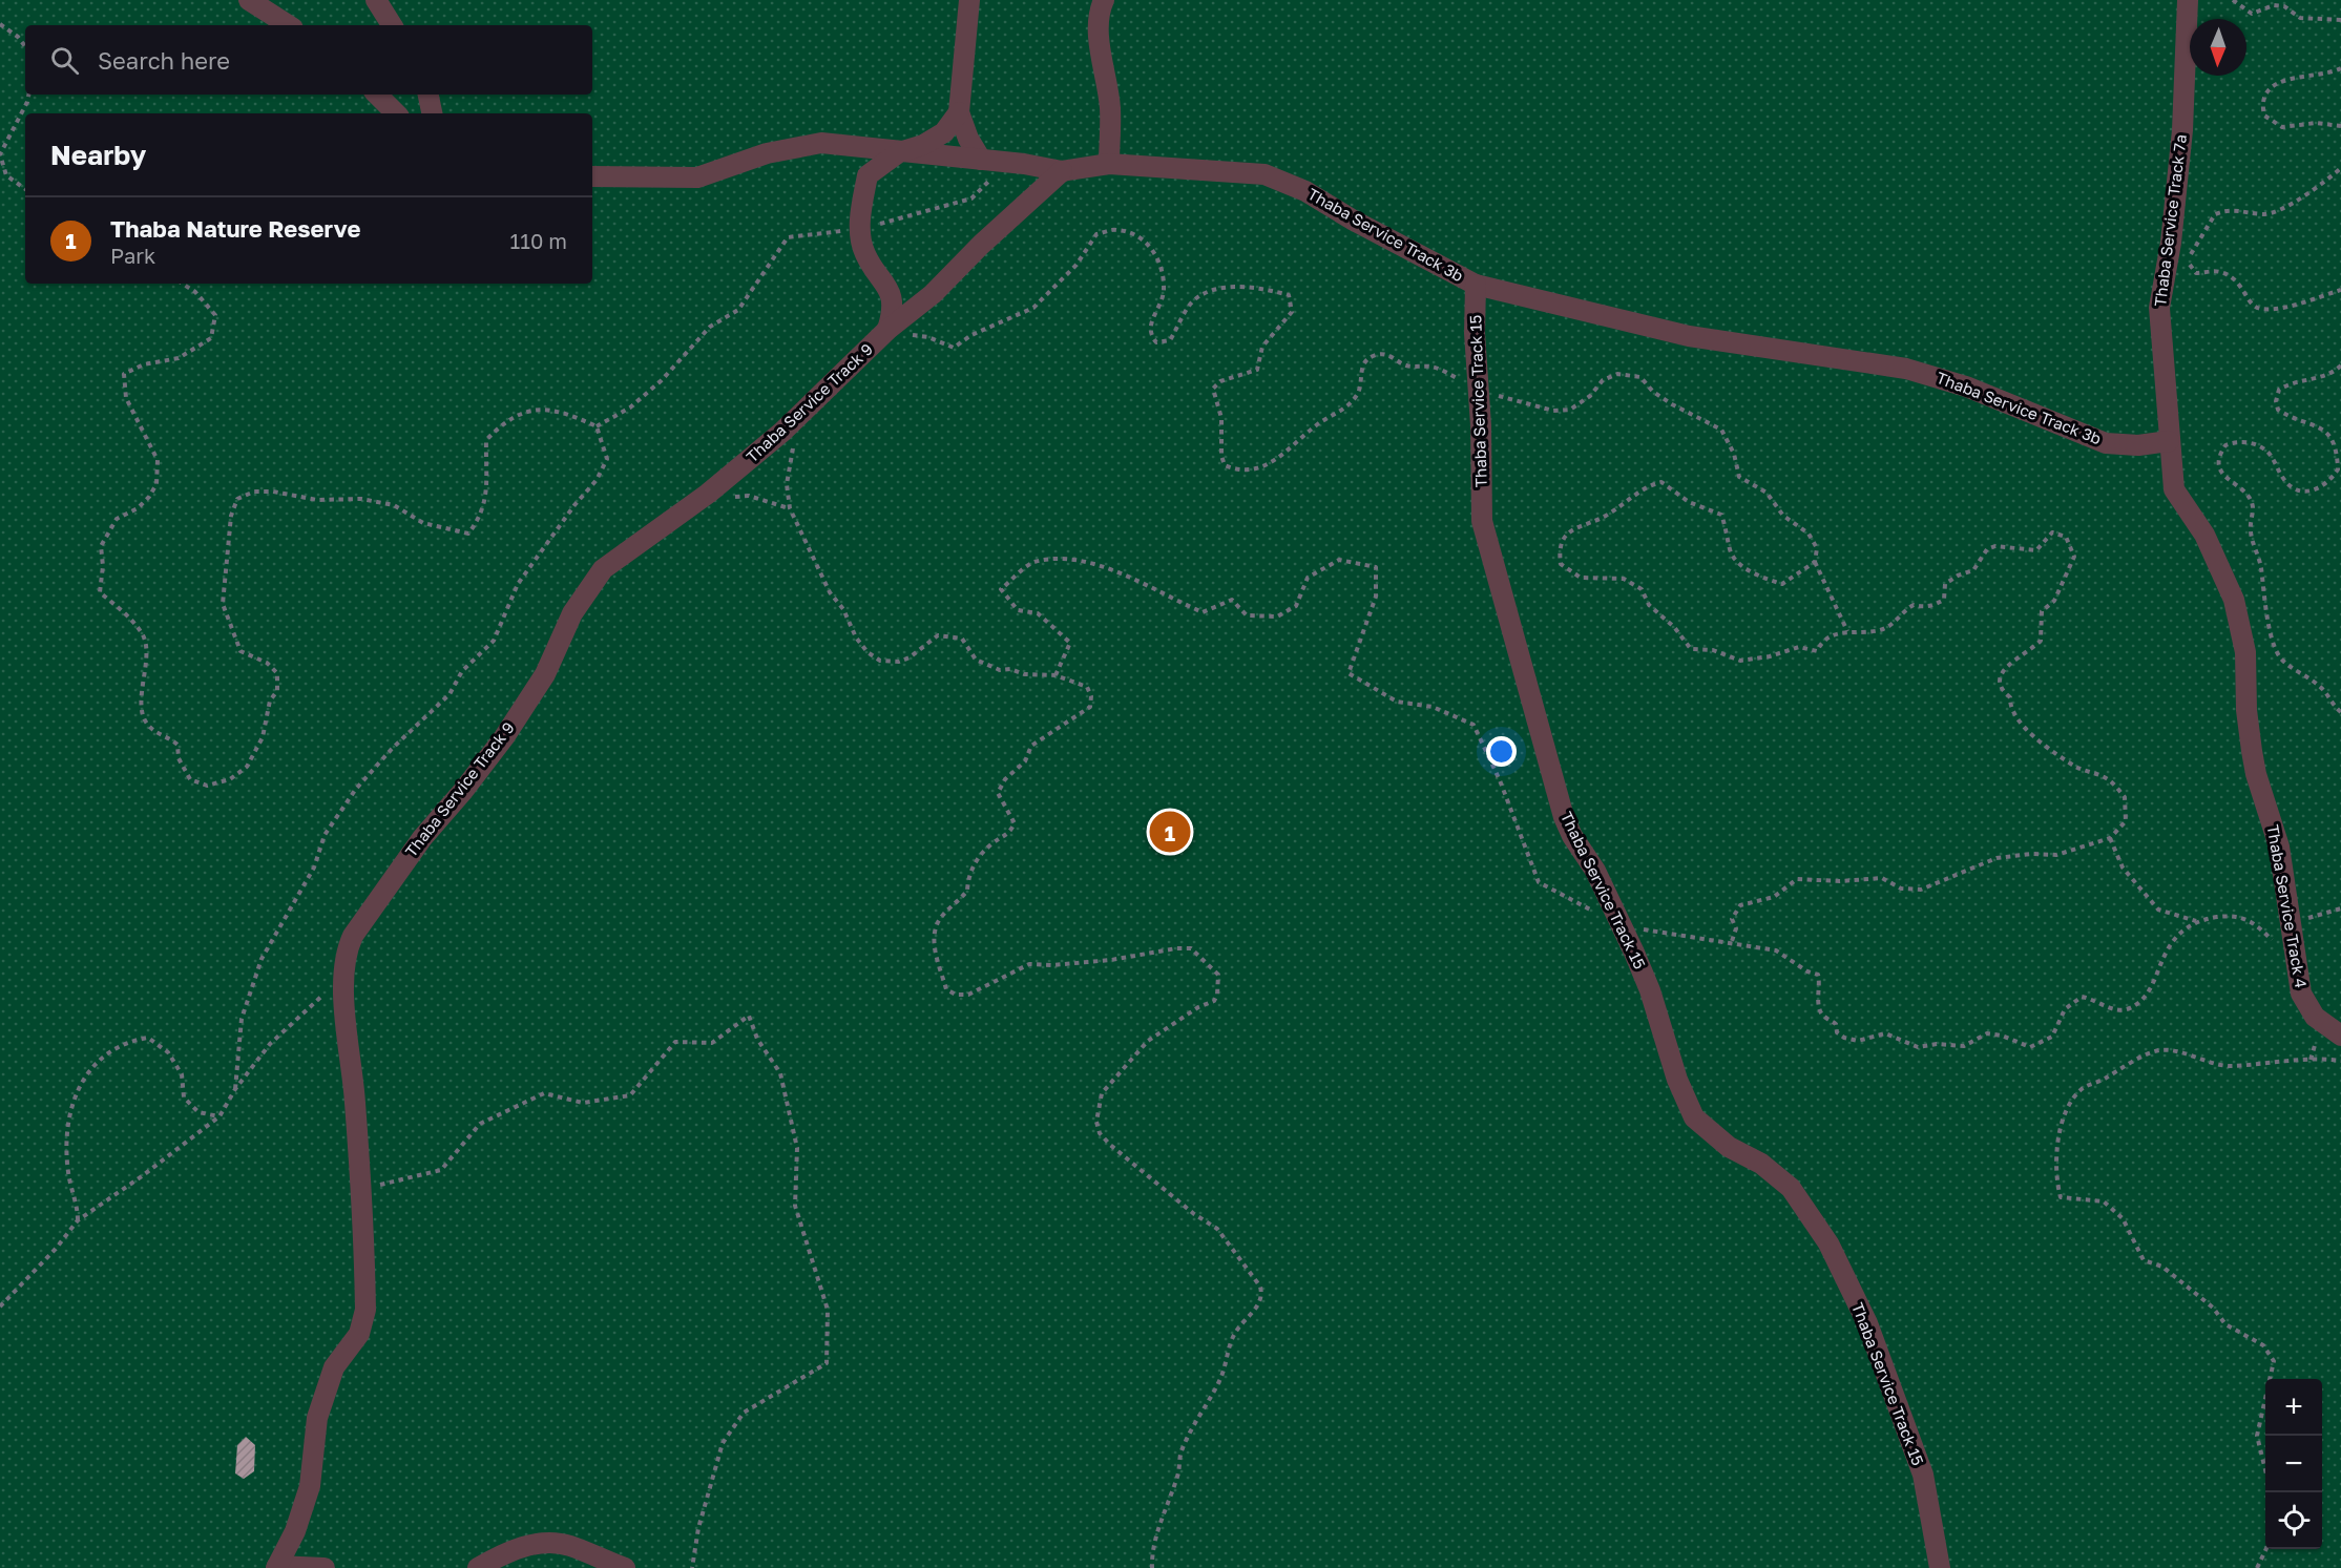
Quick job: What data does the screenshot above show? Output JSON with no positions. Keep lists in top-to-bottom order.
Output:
{
  "streets": {
    "street": [
      "Thaba Service Track 7a",
      "Thaba Service Track 3b",
      "Thaba Service Track 15",
      "Thaba Service Track 9",
      "Thaba Service Track 4"
    ]
  },
  "crossings": [
    ["Thaba Service Track 7a", "Thaba Service Track 3b"],
    ["Thaba Service Track 7a", "Thaba Service Track 4"],
    ["Thaba Service Track 3b", "Thaba Service Track 15"],
    ["Thaba Service Track 3b", "Thaba Service Track 9"],
    ["Thaba Service Track 3b", "Thaba Service Track 4"]
  ],
  "north": "bottom",
  "page": {
    "search": "Search here",
    "heading": "Nearby",
    "list": [
      {
        "mark": "1",
        "name": "Thaba Nature Reserve",
        "note": "Park",
        "value": "110 m"
      }
    ],
    "pins": "1",
    "map_buttons": ["+", "−"]
  }
}
